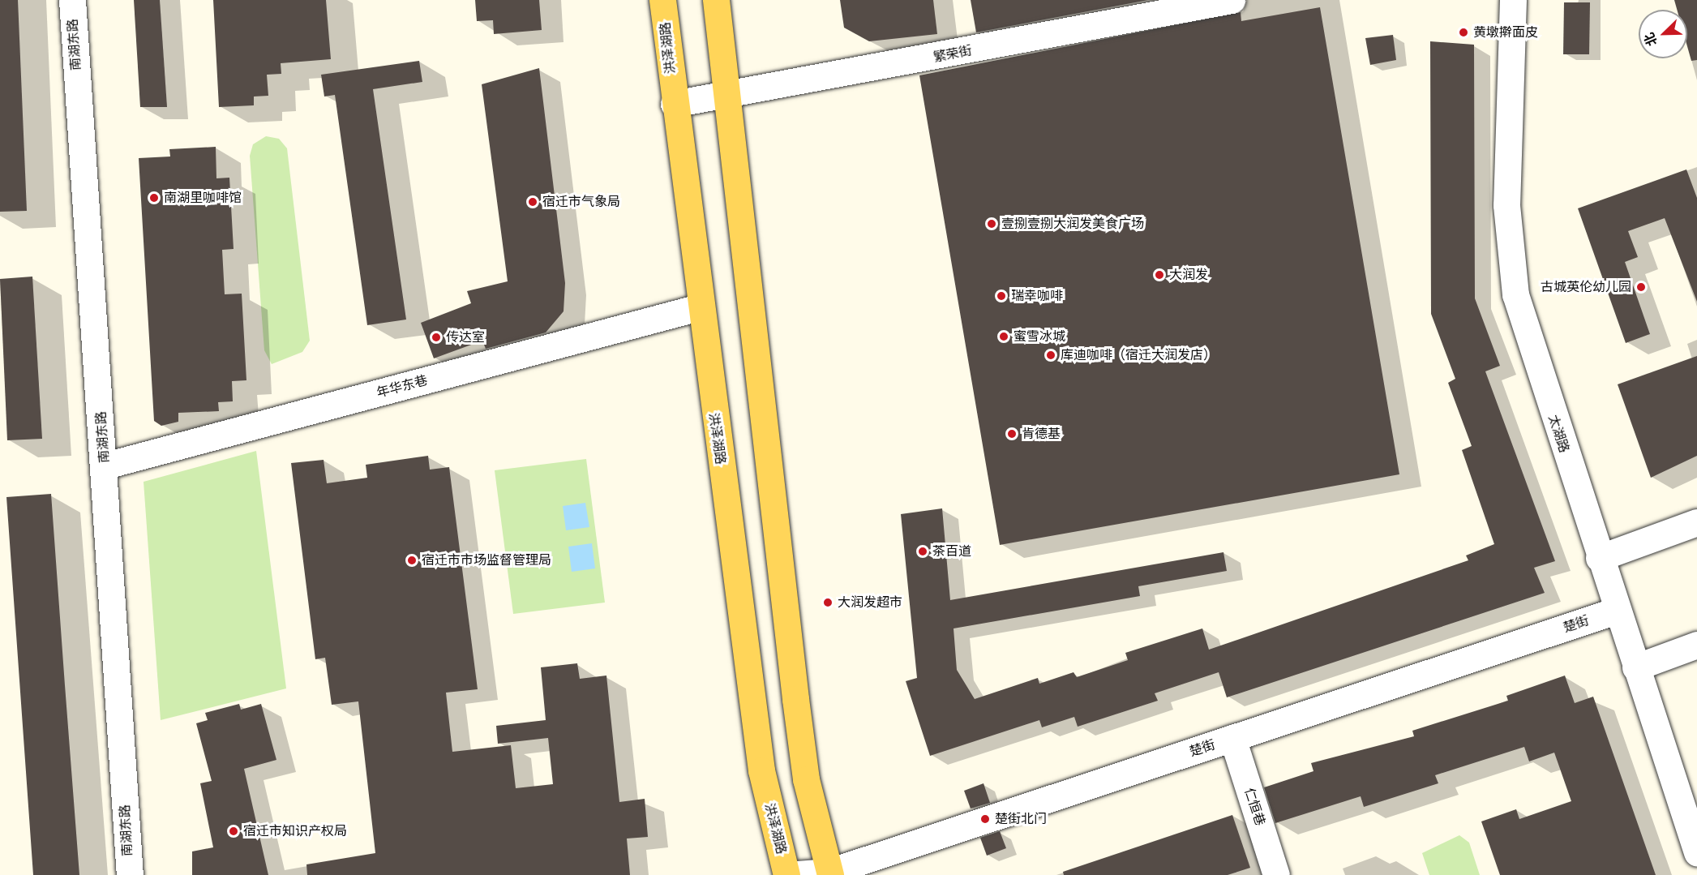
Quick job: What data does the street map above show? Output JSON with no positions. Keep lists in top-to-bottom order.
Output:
{
  "streets": {
    "main road": ["洪泽湖路"],
    "street": [
      "南湖东路",
      "繁荣街",
      "年华东巷",
      "太湖路",
      "楚街",
      "仁恒巷"
    ]
  },
  "crossings": [
    ["南湖东路", "年华东巷"],
    ["洪泽湖路", "繁荣街"],
    ["洪泽湖路", "年华东巷"],
    ["洪泽湖路", "楚街"],
    ["太湖路", "楚街"],
    ["楚街", "仁恒巷"]
  ],
  "places": [
    "黄墩擀面皮",
    "南湖里咖啡馆",
    "宿迁市气象局",
    "壹捌壹捌大润发美食广场",
    "大润发",
    "古城英伦幼儿园",
    "瑞幸咖啡",
    "蜜雪冰城",
    "传达室",
    "库迪咖啡（宿迁大润发店）",
    "肯德基",
    "茶百道",
    "宿迁市市场监督管理局",
    "大润发超市",
    "楚街北门",
    "宿迁市知识产权局"
  ],
  "north": "bottom left"
}
